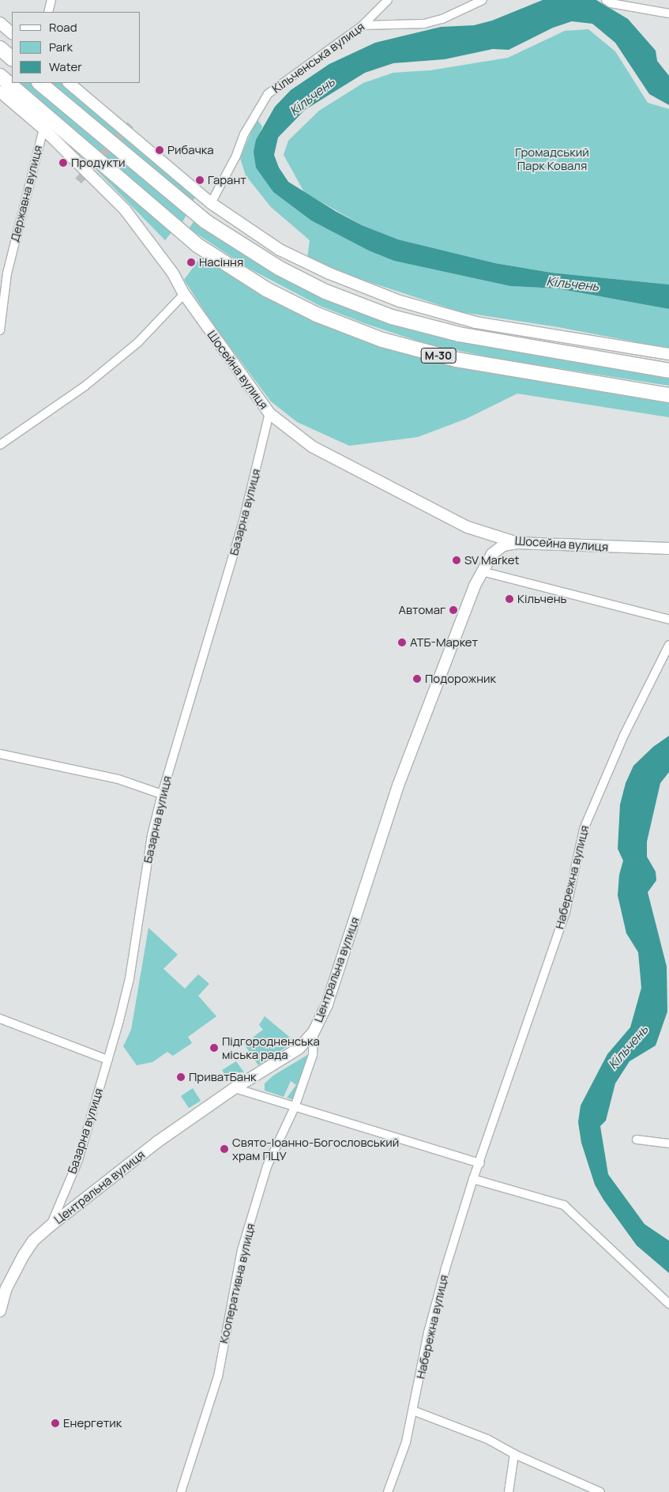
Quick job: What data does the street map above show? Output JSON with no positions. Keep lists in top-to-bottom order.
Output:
{
  "streets": {
    "highway": ["М-30"],
    "street": [
      "Кільченська вулиця",
      "Державна вулиця",
      "Шосейна вулиця",
      "Базарна вулиця",
      "Набережна вулиця",
      "Центральна вулиця",
      "Кооперативна вулиця"
    ]
  },
  "crossings": [
    ["Державна вулиця", "Шосейна вулиця"],
    ["Шосейна вулиця", "Базарна вулиця"],
    ["Шосейна вулиця", "Центральна вулиця"],
    ["Базарна вулиця", "Центральна вулиця"],
    ["Центральна вулиця", "Кооперативна вулиця"]
  ],
  "water": ["Кільчень"],
  "parks": ["Громадський Парк Коваля"],
  "places": [
    "Рибачка",
    "Продукти",
    "Гарант",
    "Насіння",
    "SV Market",
    "Кільчень",
    "Автомаг",
    "АТБ-Маркет",
    "Подорожник",
    "Підгородненська міська рада",
    "ПриватБанк",
    "Свято-Іоанно-Богословський храм ПЦУ",
    "Енергетик"
  ],
  "legend": ["Road", "Park", "Water"]
}
